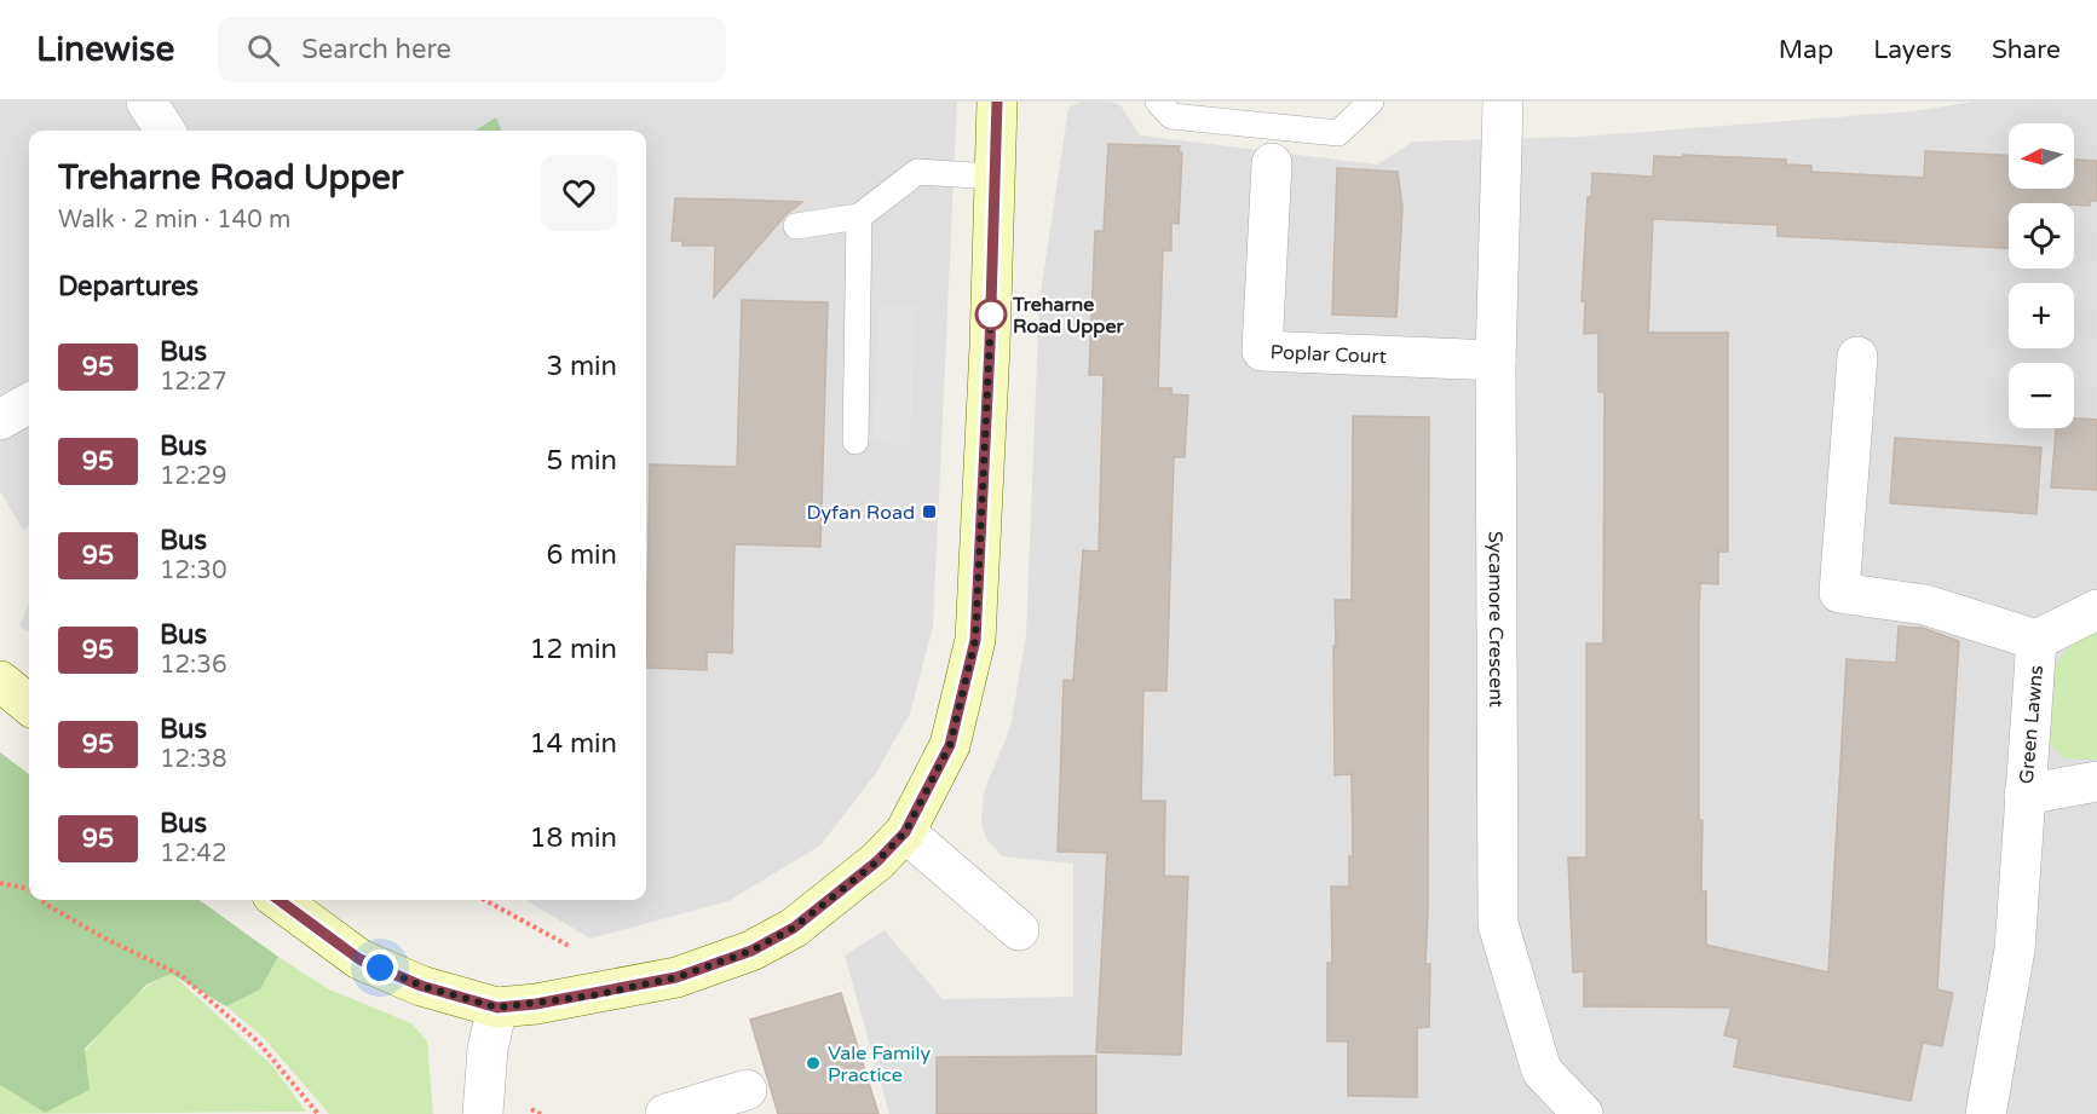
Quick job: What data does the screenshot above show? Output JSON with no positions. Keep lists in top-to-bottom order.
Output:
{
  "streets": {
    "street": ["Poplar Court", "Sycamore Crescent", "Green Lawns"]
  },
  "crossings": [
    ["Poplar Court", "Sycamore Crescent"]
  ],
  "places": {
    "other": ["Treharne Road Upper", "Vale Family Practice"],
    "transit": ["Dyfan Road"]
  },
  "lines": ["bus line 95"],
  "north": "left",
  "page": {
    "header": "Linewise",
    "search": "Search here",
    "nav": ["Map", "Layers", "Share"],
    "map_buttons": ["+", "−"],
    "heading": [
      ["Treharne Road Upper", "Walk · 2 min · 140 m"],
      "Departures"
    ],
    "list": [
      {
        "mark": "95",
        "name": "Bus",
        "note": "12:27",
        "value": "3 min"
      },
      {
        "mark": "95",
        "name": "Bus",
        "note": "12:29",
        "value": "5 min"
      },
      {
        "mark": "95",
        "name": "Bus",
        "note": "12:30",
        "value": "6 min"
      },
      {
        "mark": "95",
        "name": "Bus",
        "note": "12:36",
        "value": "12 min"
      },
      {
        "mark": "95",
        "name": "Bus",
        "note": "12:38",
        "value": "14 min"
      },
      {
        "mark": "95",
        "name": "Bus",
        "note": "12:42",
        "value": "18 min"
      }
    ]
  }
}
